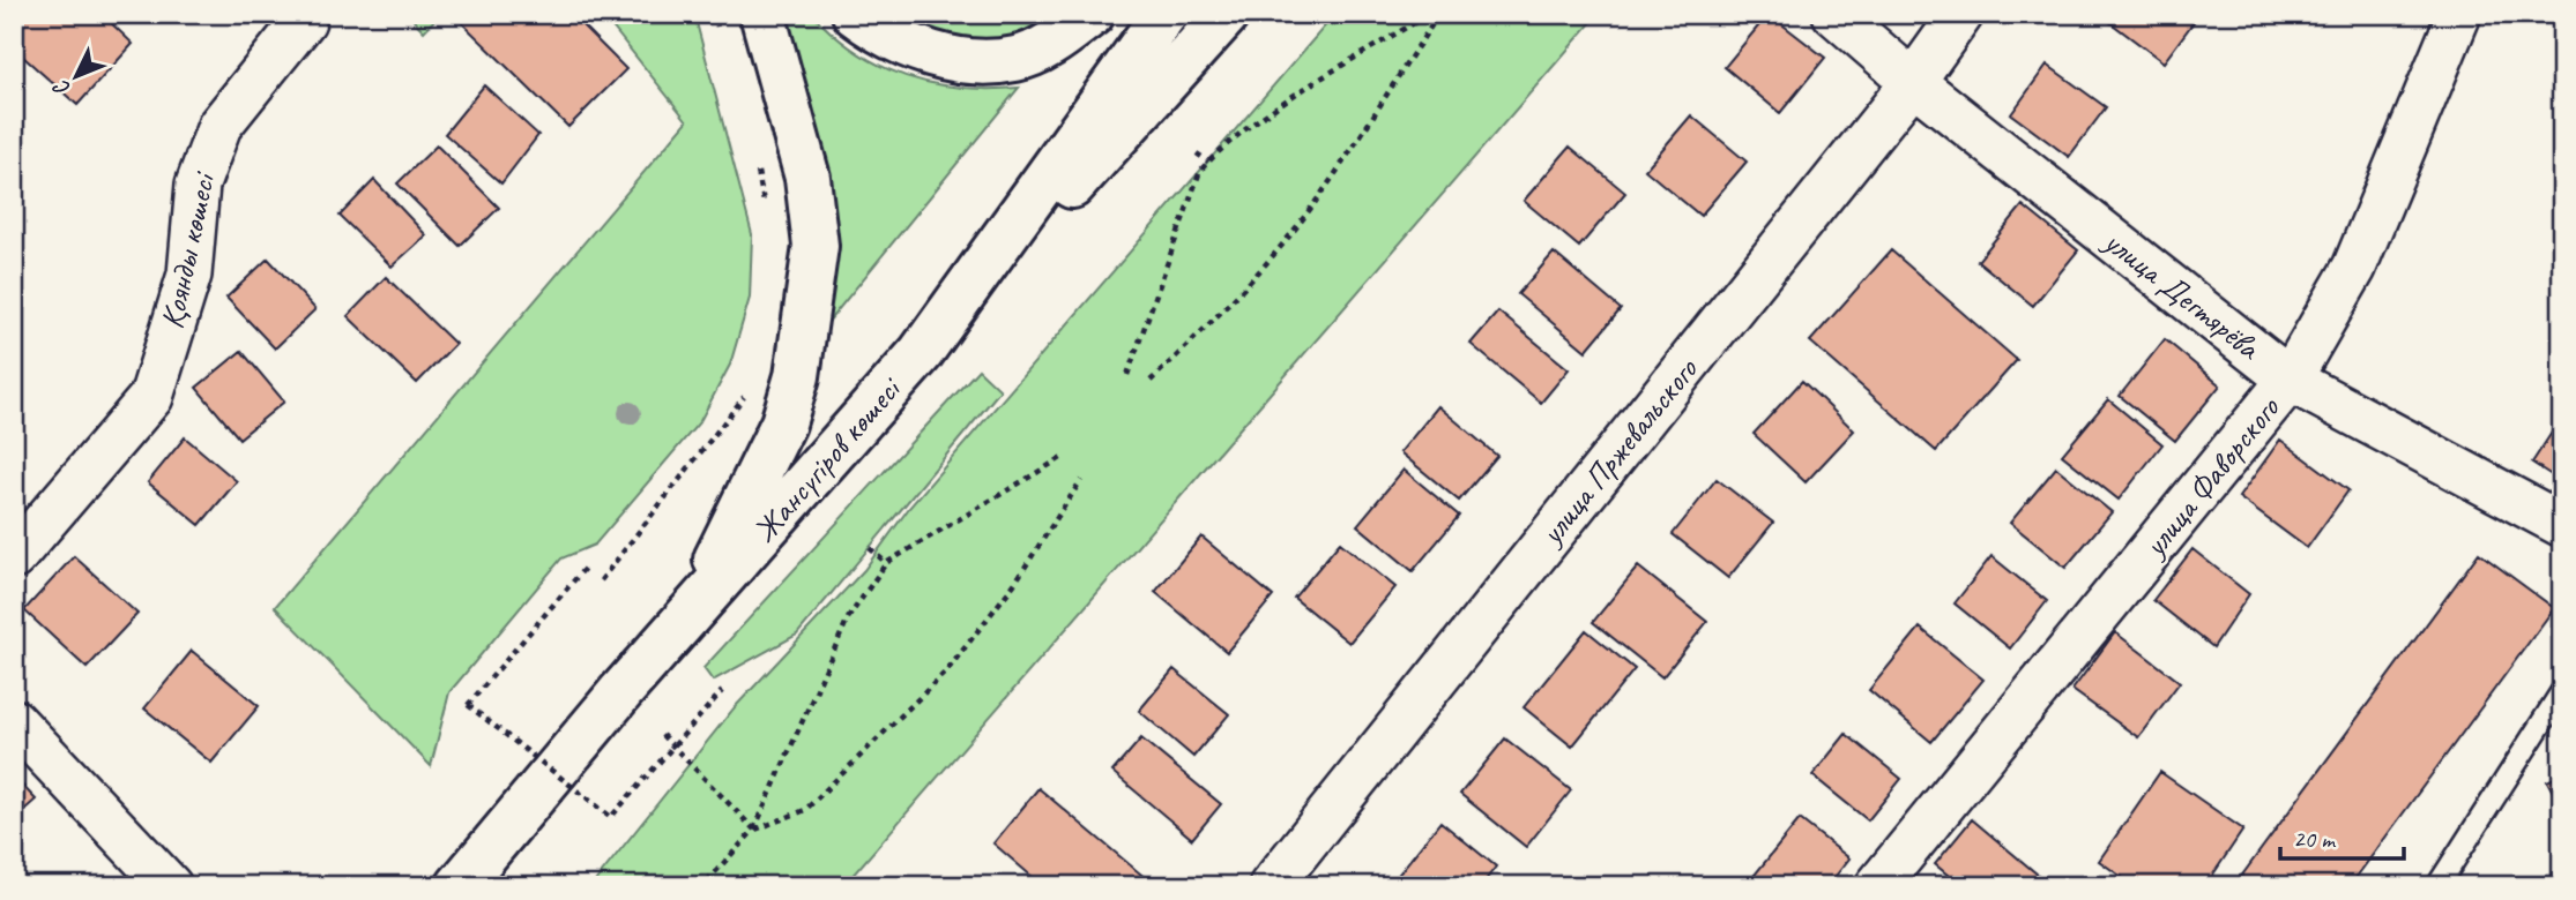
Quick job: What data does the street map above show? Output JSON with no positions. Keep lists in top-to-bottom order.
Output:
{
  "streets": {
    "main road": ["Жансүгіров көшесі"],
    "street": [
      "Қоянды көшесі",
      "улица Дегтярёва",
      "улица Пржевальского",
      "улица Фаворского"
    ]
  },
  "crossings": [
    ["улица Дегтярёва", "улица Пржевальского"],
    ["улица Дегтярёва", "улица Фаворского"]
  ],
  "scale_bar": "20 m",
  "north": "bottom left"
}
